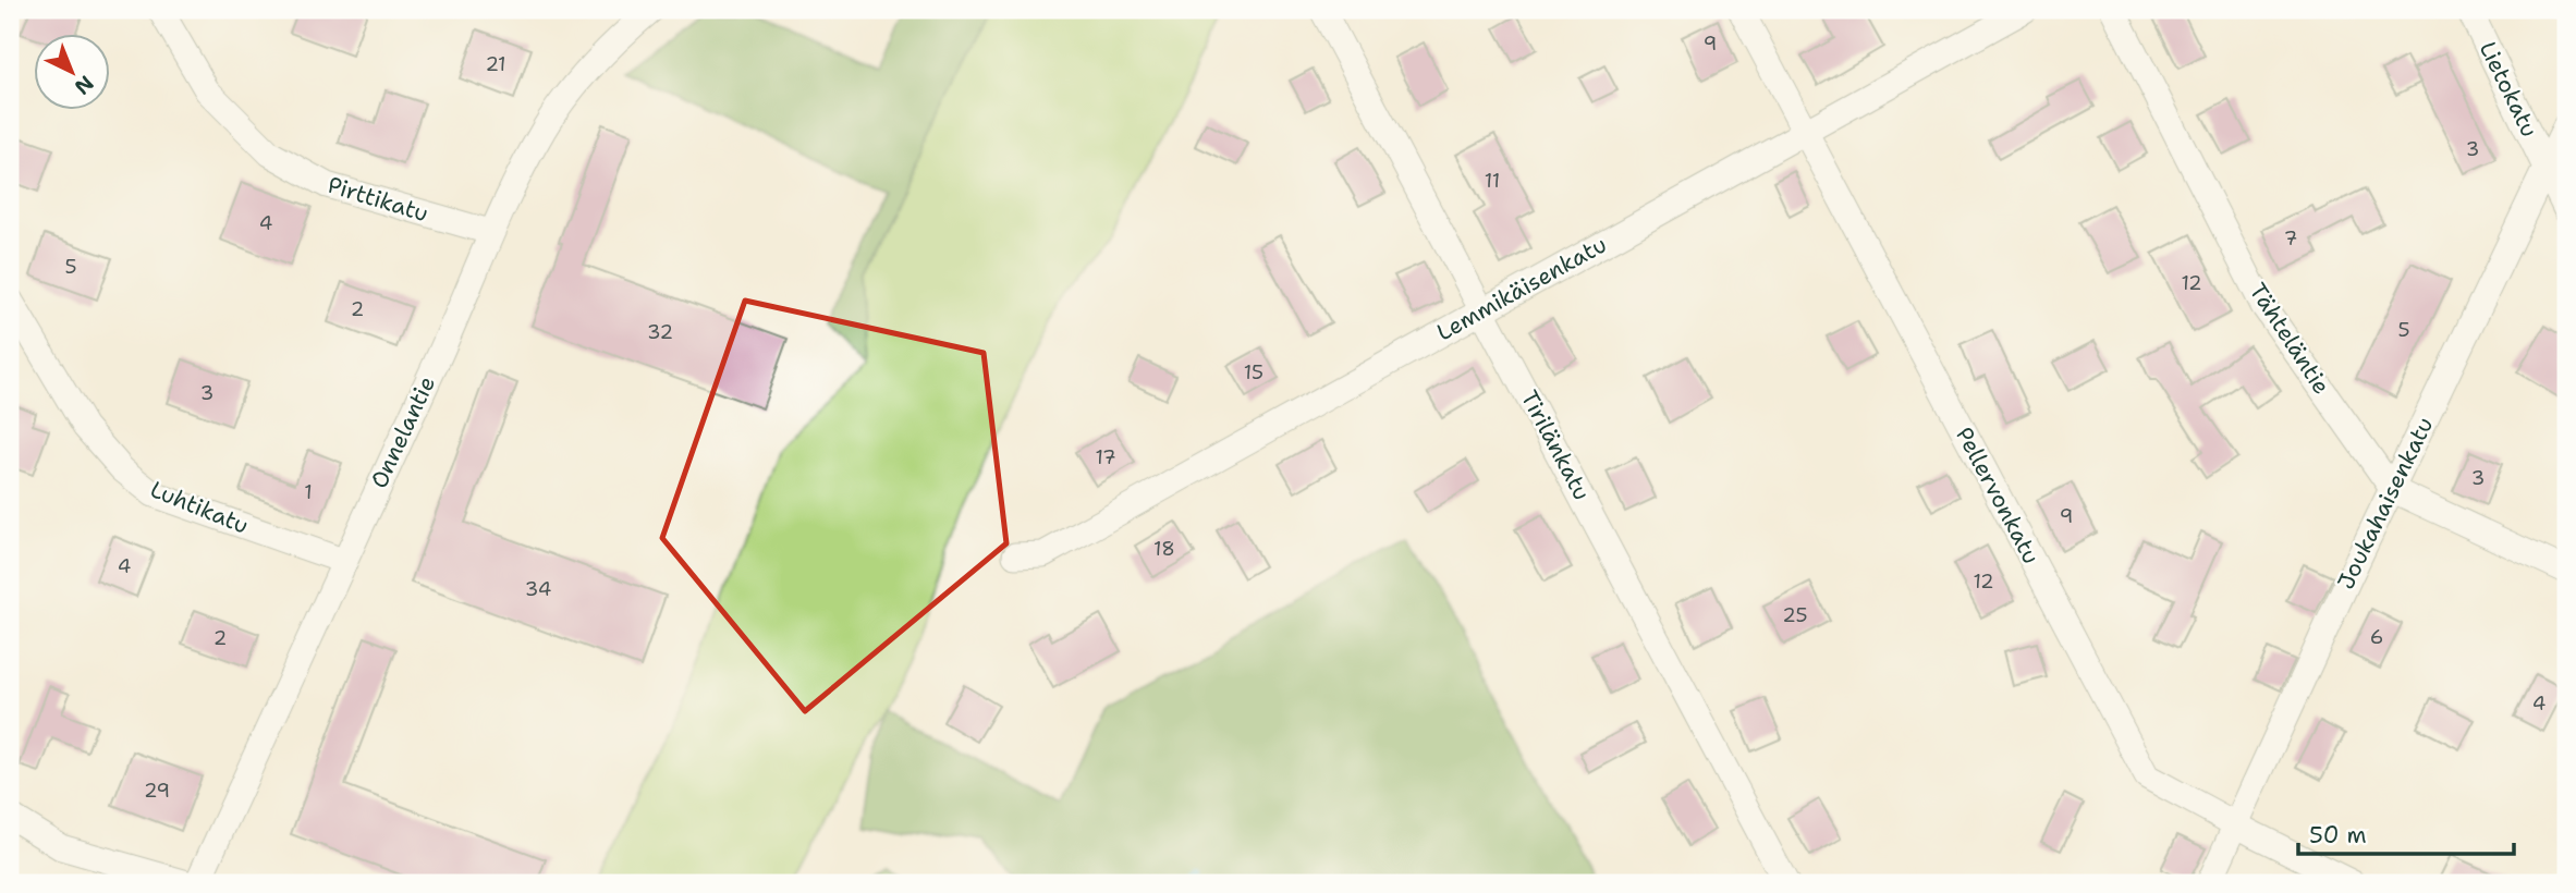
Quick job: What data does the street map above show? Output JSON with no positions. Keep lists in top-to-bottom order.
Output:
{
  "streets": {
    "street": [
      "Lietokatu",
      "Pirttikatu",
      "Lemmikäisenkatu",
      "Tähteläntie",
      "Onnelantie",
      "Tirilänkatu",
      "Pellervonkatu",
      "Joukahaisenkatu",
      "Luhtikatu"
    ]
  },
  "crossings": [
    ["Lietokatu", "Joukahaisenkatu"],
    ["Pirttikatu", "Onnelantie"],
    ["Lemmikäisenkatu", "Tirilänkatu"],
    ["Lemmikäisenkatu", "Pellervonkatu"],
    ["Tähteläntie", "Joukahaisenkatu"],
    ["Onnelantie", "Luhtikatu"],
    ["Pellervonkatu", "Joukahaisenkatu"]
  ],
  "house_numbers": [
    "9",
    "21",
    "3",
    "11",
    "4",
    "7",
    "5",
    "12",
    "2",
    "5",
    "32",
    "15",
    "3",
    "17",
    "3",
    "1",
    "9",
    "18",
    "4",
    "12",
    "34",
    "25",
    "6",
    "2",
    "4",
    "29"
  ],
  "scale_bar": "50 m",
  "north": "bottom right"
}
